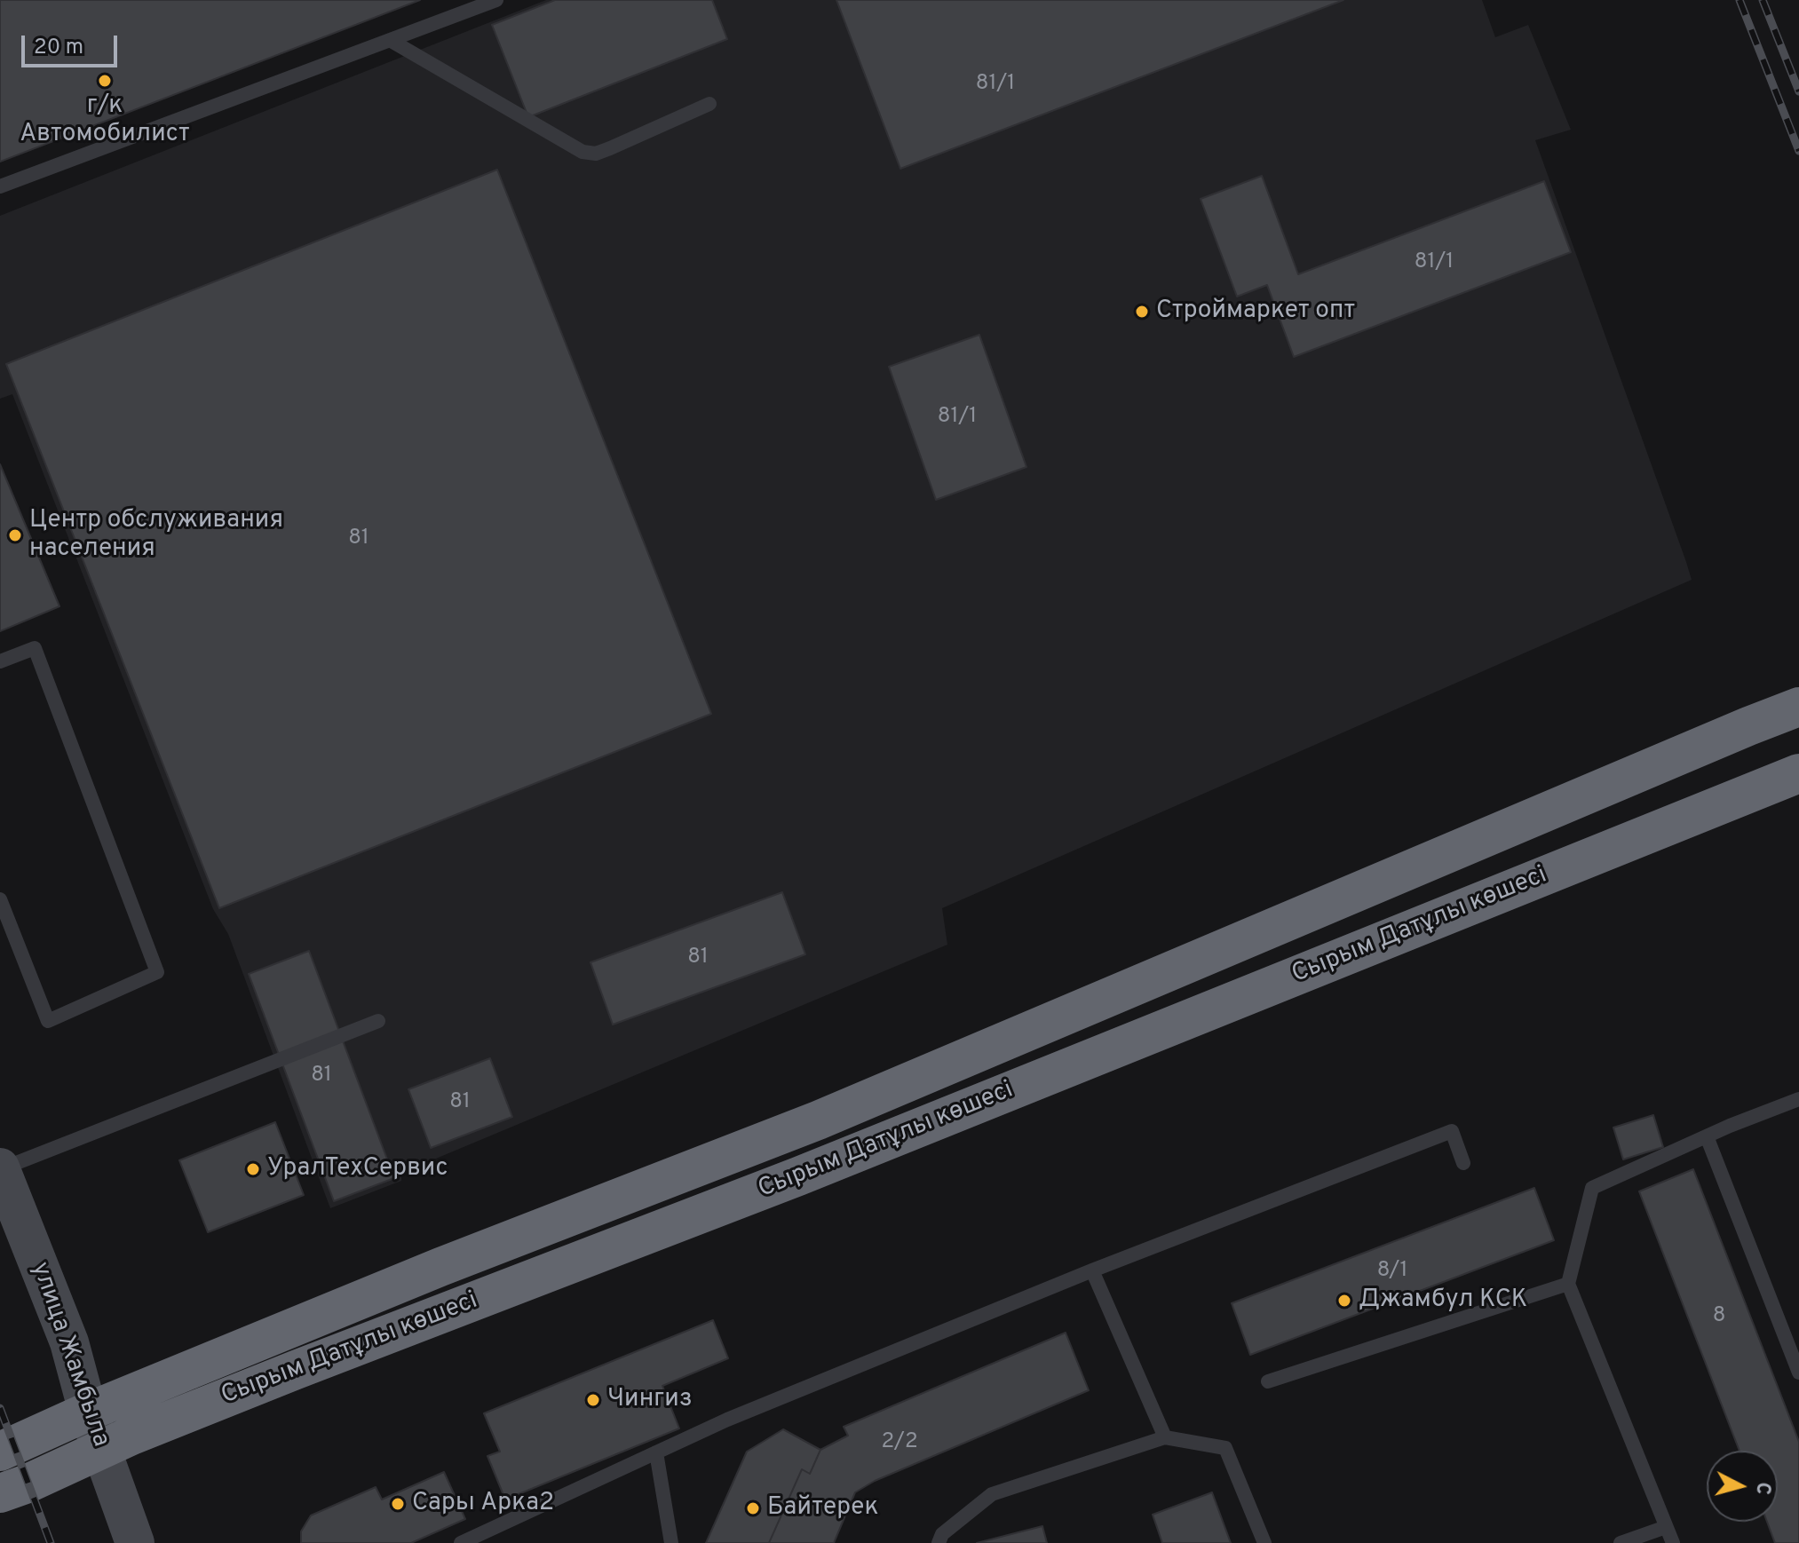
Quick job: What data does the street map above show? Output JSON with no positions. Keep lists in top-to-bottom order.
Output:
{
  "streets": {
    "highway": ["Сырым Датұлы көшесі"],
    "street": ["улица Жамбыла"]
  },
  "crossings": [
    ["Сырым Датұлы көшесі", "улица Жамбыла"]
  ],
  "places": [
    "г/к Автомобилист",
    "Строймаркет опт",
    "Центр обслуживания наcеления",
    "УралТехСервис",
    "Джамбул КСК",
    "Чингиз",
    "Сары Арка2",
    "Байтерек"
  ],
  "house_numbers": [
    "81/1",
    "81/1",
    "81/1",
    "81",
    "81",
    "81",
    "81",
    "8/1",
    "8",
    "2/2"
  ],
  "scale_bar": "20 m",
  "north": "right"
}
